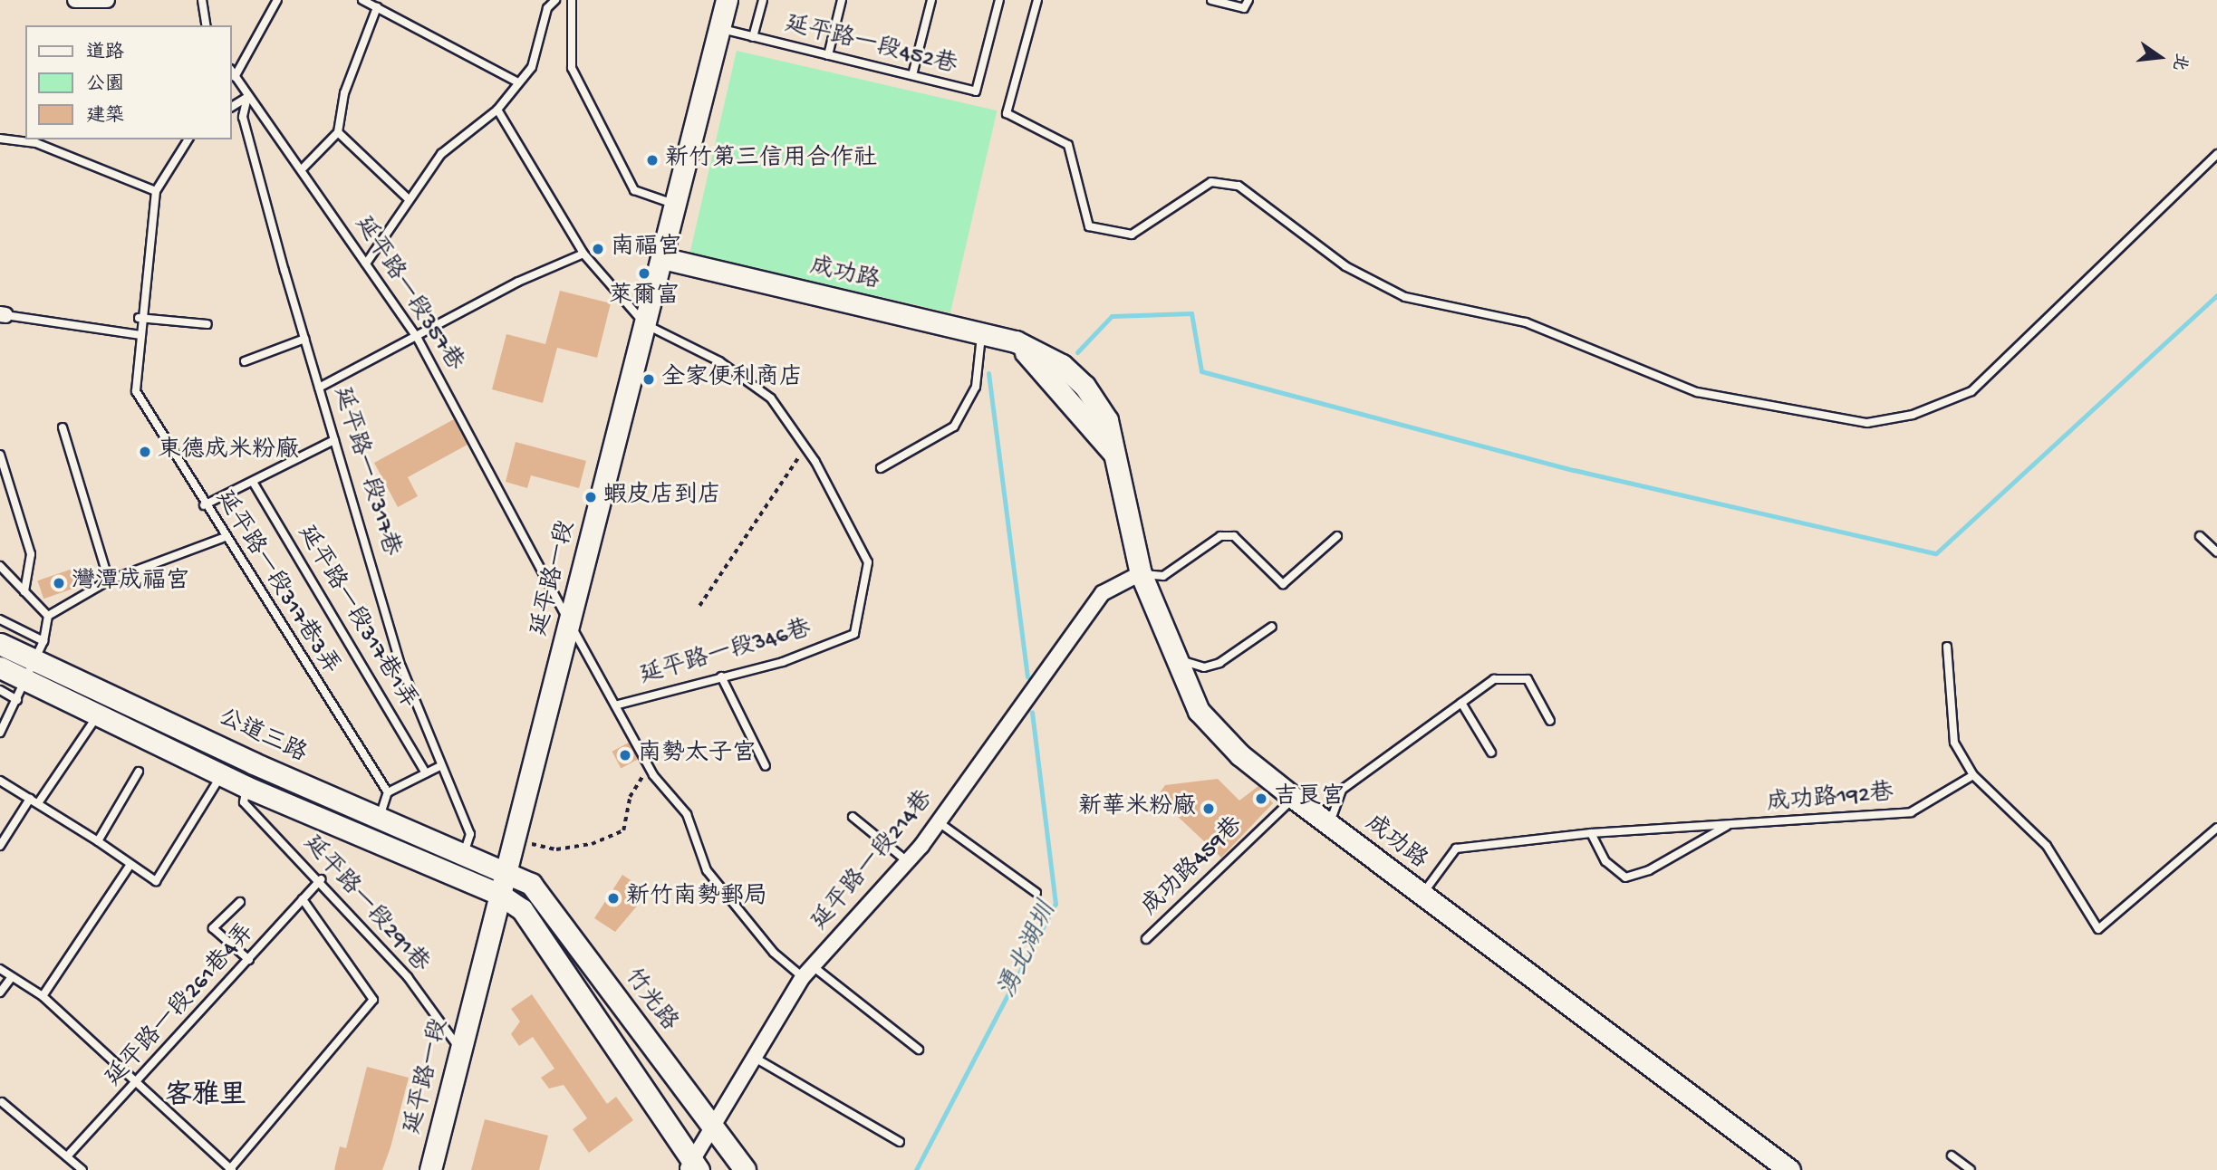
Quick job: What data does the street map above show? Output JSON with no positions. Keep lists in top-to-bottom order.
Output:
{
  "streets": {
    "street": [
      "成功路",
      "延平路一段",
      "公道三路",
      "延平路一段214巷",
      "竹光路"
    ],
    "lane": [
      "延平路一段452巷",
      "延平路一段357巷",
      "延平路一段317巷",
      "延平路一段317巷3弄",
      "延平路一段317巷1弄",
      "延平路一段346巷",
      "成功路192巷",
      "成功路459巷",
      "延平路一段291巷",
      "延平路一段261巷4弄"
    ]
  },
  "crossings": [
    ["延平路一段452巷", "延平路一段"],
    ["成功路", "延平路一段"],
    ["成功路", "成功路192巷"],
    ["成功路", "延平路一段214巷"],
    ["成功路", "成功路459巷"],
    ["延平路一段357巷", "延平路一段317巷"],
    ["延平路一段357巷", "延平路一段"],
    ["延平路一段357巷", "延平路一段346巷"],
    ["延平路一段357巷", "延平路一段214巷"],
    ["延平路一段317巷", "公道三路"],
    ["延平路一段", "延平路一段346巷"],
    ["延平路一段", "公道三路"],
    ["延平路一段", "延平路一段291巷"],
    ["延平路一段", "竹光路"],
    ["公道三路", "竹光路"],
    ["延平路一段214巷", "竹光路"],
    ["延平路一段291巷", "延平路一段261巷4弄"]
  ],
  "districts": ["客雅里"],
  "water": ["湧北湖圳"],
  "places": [
    "新竹第三信用合作社",
    "南福宮",
    "萊爾富",
    "全家便利商店",
    "東德成米粉廠",
    "蝦皮店到店",
    "灣潭成福宮",
    "南勢太子宮",
    "吉良宮",
    "新華米粉廠",
    "新竹南勢郵局"
  ],
  "legend": ["道路", "公園", "建築"],
  "north": "right"
}
